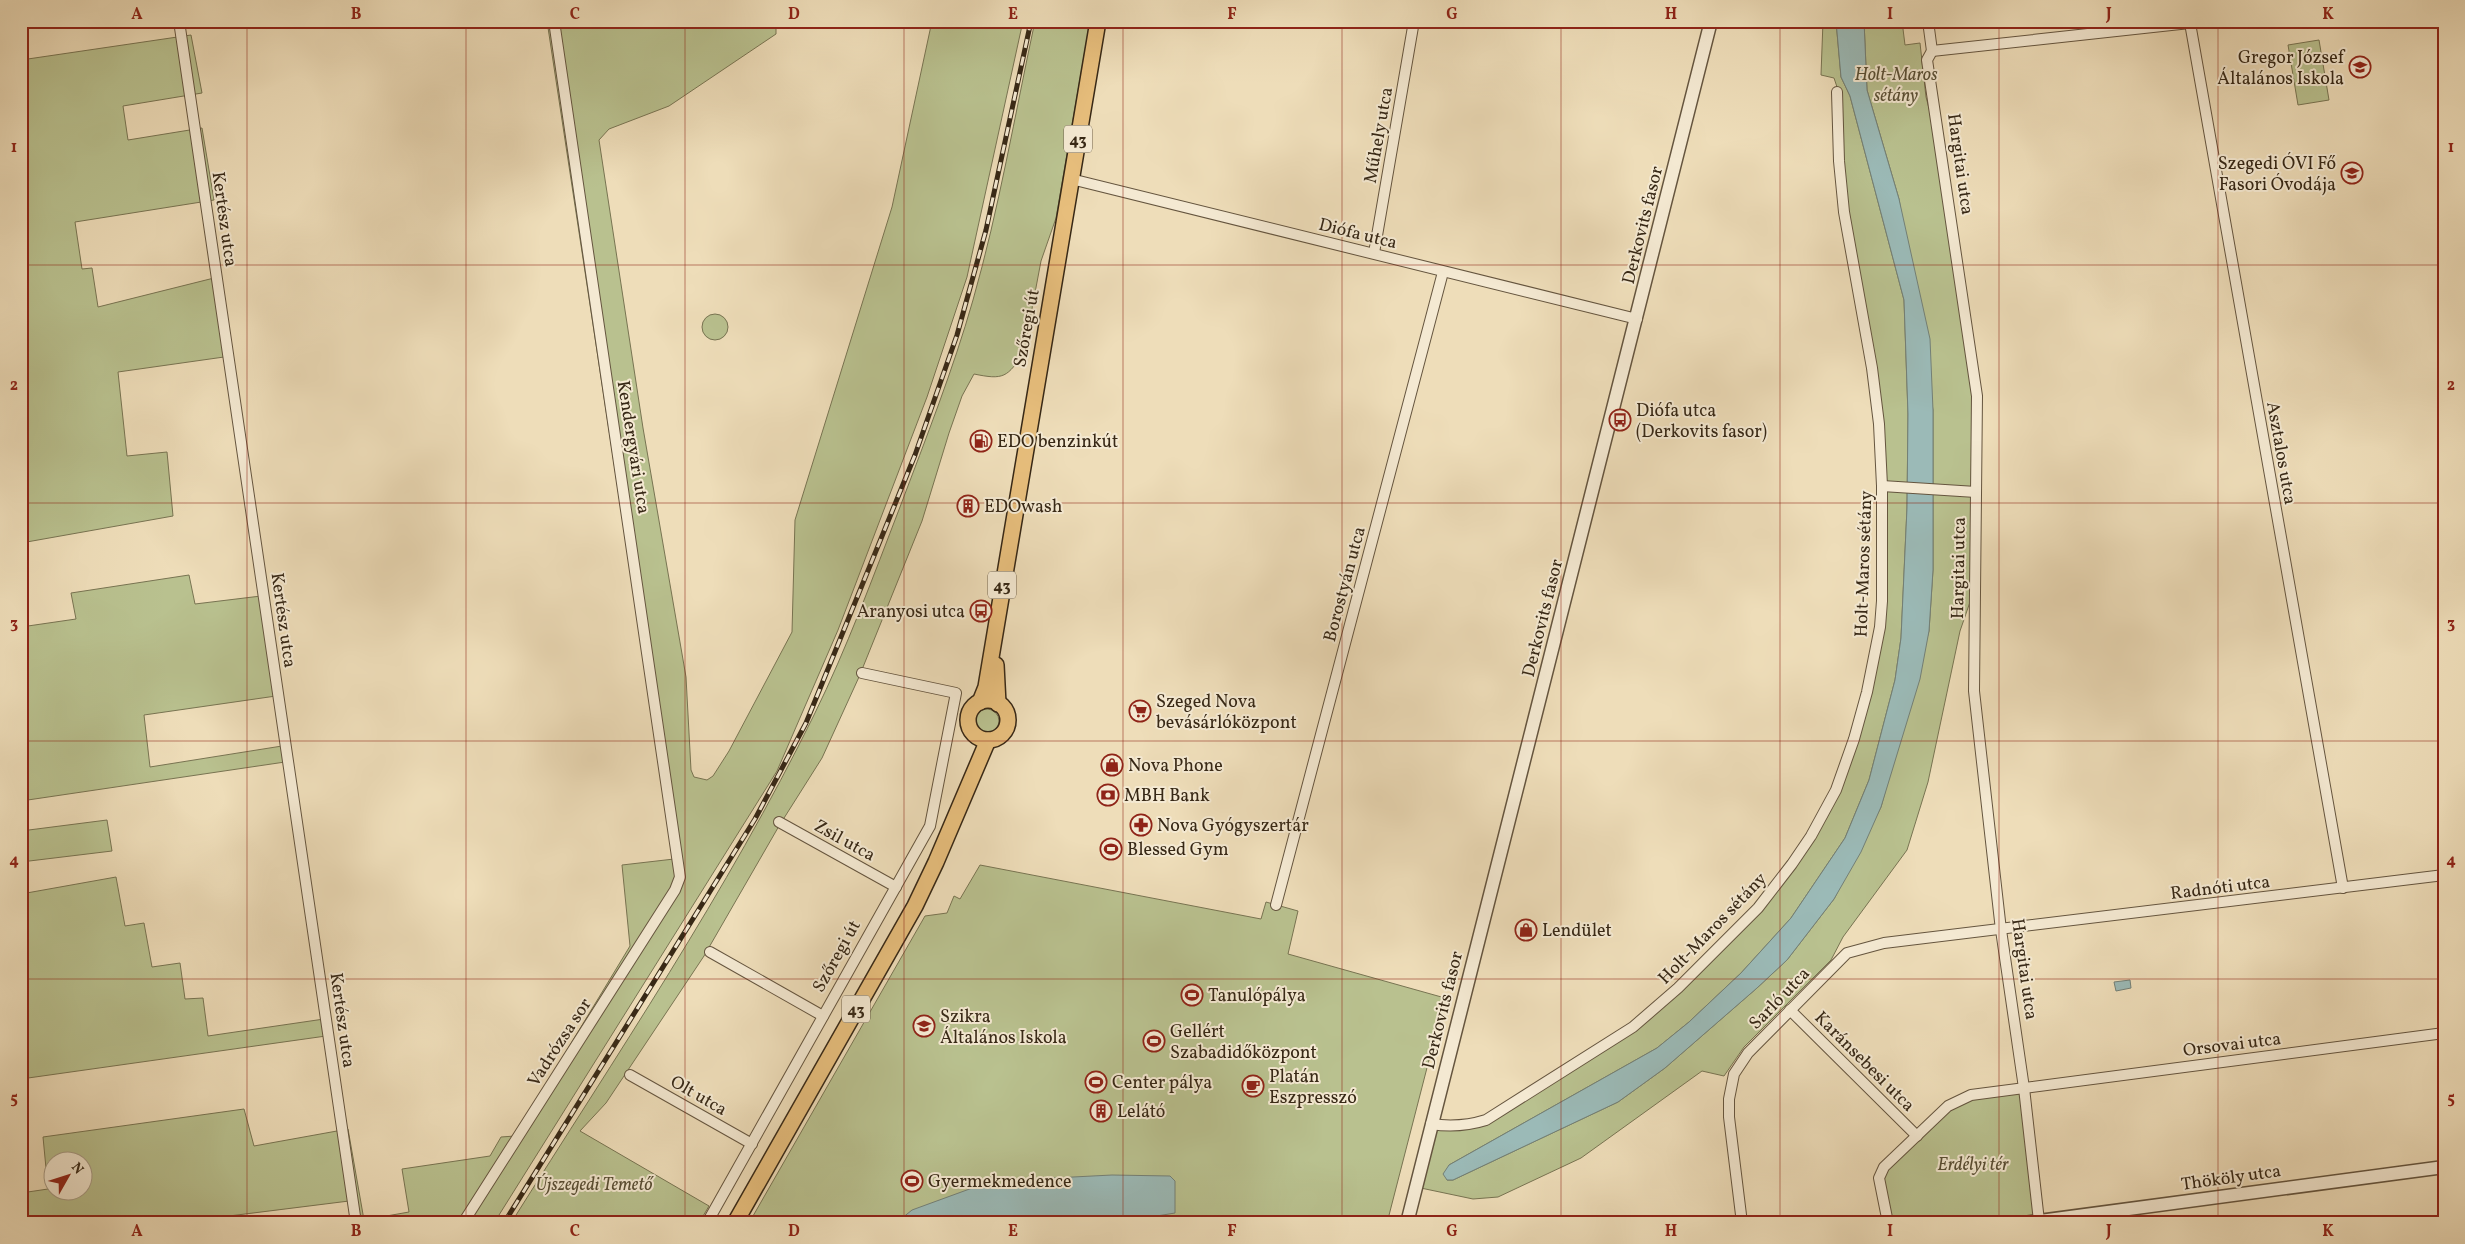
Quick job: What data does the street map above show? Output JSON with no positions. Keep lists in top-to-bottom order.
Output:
{
  "streets": {
    "main road": ["43", "Szőregi út"],
    "street": [
      "Műhely utca",
      "Hargitai utca",
      "Kertész utca",
      "Derkovits fasor",
      "Diófa utca",
      "Kendergyári utca",
      "Asztalos utca",
      "Holt-Maros sétány",
      "Borostyán utca",
      "Zsil utca",
      "Radnóti utca",
      "Sarló utca",
      "Vadrózsa sor",
      "Orsovai utca",
      "Karánsebesi utca",
      "Olt utca",
      "Thököly utca"
    ]
  },
  "crossings": [
    ["Műhely utca", "Diófa utca"],
    ["Hargitai utca", "Radnóti utca"],
    ["Hargitai utca", "Sarló utca"],
    ["Hargitai utca", "Orsovai utca"],
    ["Derkovits fasor", "Diófa utca"],
    ["Derkovits fasor", "Holt-Maros sétány"],
    ["Diófa utca", "Szőregi út"],
    ["Diófa utca", "Borostyán utca"],
    ["Szőregi út", "Zsil utca"],
    ["Szőregi út", "Olt utca"],
    ["Kendergyári utca", "Vadrózsa sor"],
    ["Asztalos utca", "Radnóti utca"],
    ["Radnóti utca", "Sarló utca"],
    ["Sarló utca", "Karánsebesi utca"]
  ],
  "parks": ["Holt-Maros sétány", "Erdélyi tér", "Újszegedi Temető"],
  "places": {
    "school or university": ["Gregor József Általános Iskola", "Szegedi ÓVI Fő Fasori Óvodája", "Szikra Általános Iskola"],
    "bus stop": ["Diófa utca (Derkovits fasor)", "Aranyosi utca"],
    "fuel station": ["EDO benzinkút"],
    "building": ["EDOwash", "Lelátó"],
    "supermarket": ["Szeged Nova bevásárlóközpont"],
    "shop": ["Nova Phone", "Lendület"],
    "bank": ["MBH Bank"],
    "pharmacy": ["Nova Gyógyszertár"],
    "sports": [
      "Blessed Gym",
      "Tanulópálya",
      "Gellért Szabadidőközpont",
      "Center pálya",
      "Gyermekmedence"
    ],
    "cafe": ["Platán Eszpresszó"]
  },
  "north": "top right",
  "grid": {
    "columns": [
      "A",
      "B",
      "C",
      "D",
      "E",
      "F",
      "G",
      "H",
      "I",
      "J",
      "K"
    ],
    "rows": [
      "1",
      "2",
      "3",
      "4",
      "5"
    ]
  }
}
